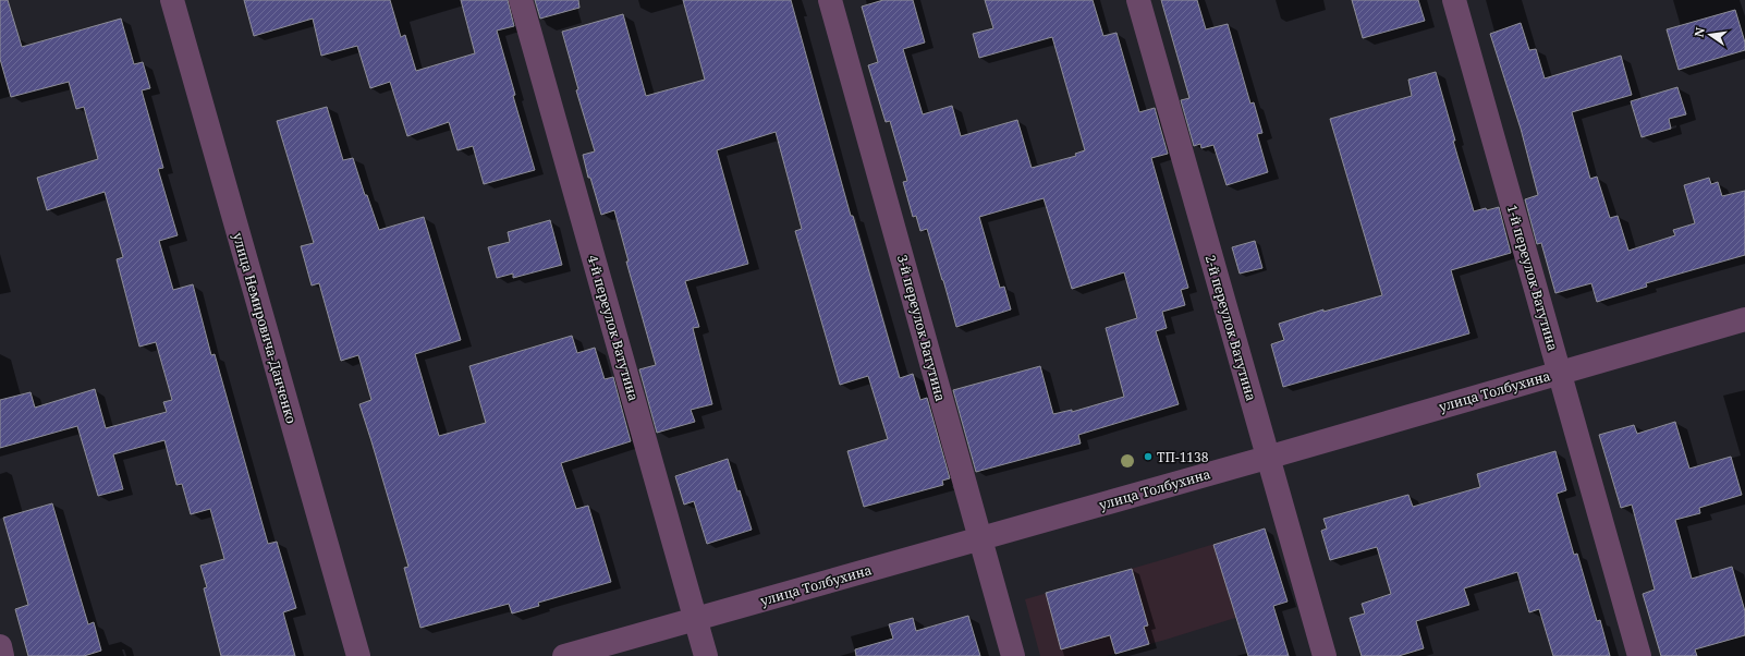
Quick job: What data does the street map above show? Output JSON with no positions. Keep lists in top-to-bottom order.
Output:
{
  "streets": {
    "street": [
      "1-й переулок Ватутина",
      "улица Немировича-Данченко",
      "4-й переулок Ватутина",
      "3-й переулок Ватутина",
      "2-й переулок Ватутина",
      "улица Толбухина"
    ]
  },
  "crossings": [
    ["1-й переулок Ватутина", "улица Толбухина"],
    ["4-й переулок Ватутина", "улица Толбухина"],
    ["3-й переулок Ватутина", "улица Толбухина"],
    ["2-й переулок Ватутина", "улица Толбухина"]
  ],
  "places": ["ТП-1138"],
  "north": "left"
}
